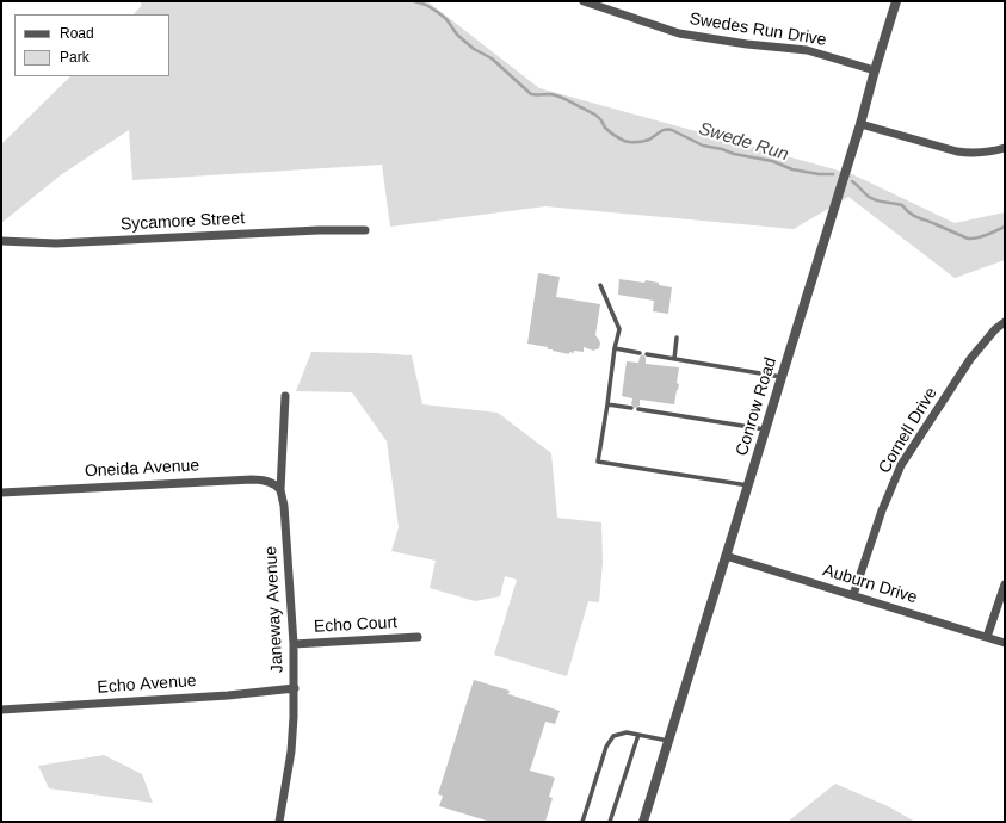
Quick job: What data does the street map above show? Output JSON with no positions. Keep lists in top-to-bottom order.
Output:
{
  "streets": {
    "street": [
      "Swedes Run Drive",
      "Sycamore Street",
      "Conrow Road",
      "Cornell Drive",
      "Oneida Avenue",
      "Auburn Drive",
      "Janeway Avenue",
      "Echo Court",
      "Echo Avenue"
    ]
  },
  "crossings": [
    ["Swedes Run Drive", "Conrow Road"],
    ["Conrow Road", "Auburn Drive"],
    ["Cornell Drive", "Auburn Drive"],
    ["Oneida Avenue", "Janeway Avenue"],
    ["Janeway Avenue", "Echo Court"],
    ["Janeway Avenue", "Echo Avenue"]
  ],
  "water": ["Swede Run"],
  "legend": ["Road", "Park"]
}
